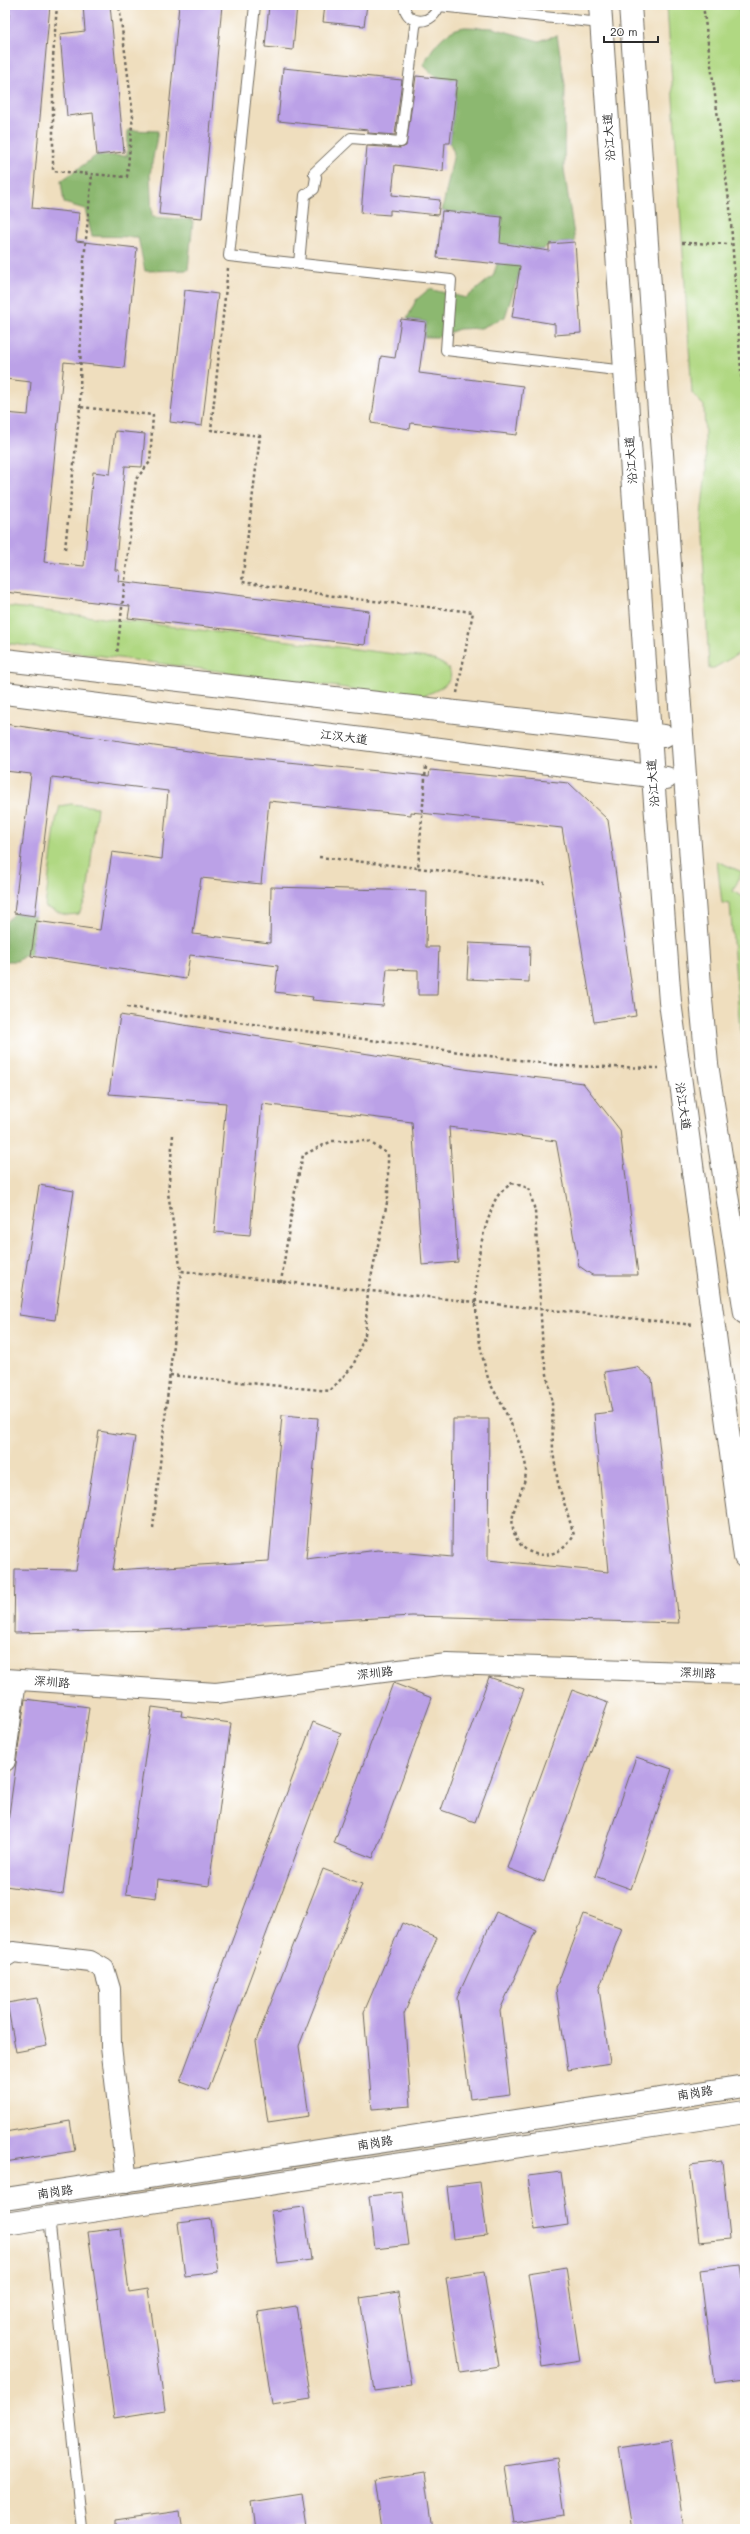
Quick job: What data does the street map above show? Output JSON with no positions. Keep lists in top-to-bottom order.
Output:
{
  "streets": {
    "main road": ["沿江大道", "江汉大道", "南岗路"],
    "street": ["深圳路"]
  },
  "crossings": [
    ["沿江大道", "江汉大道"]
  ],
  "scale_bar": "20 m"
}
